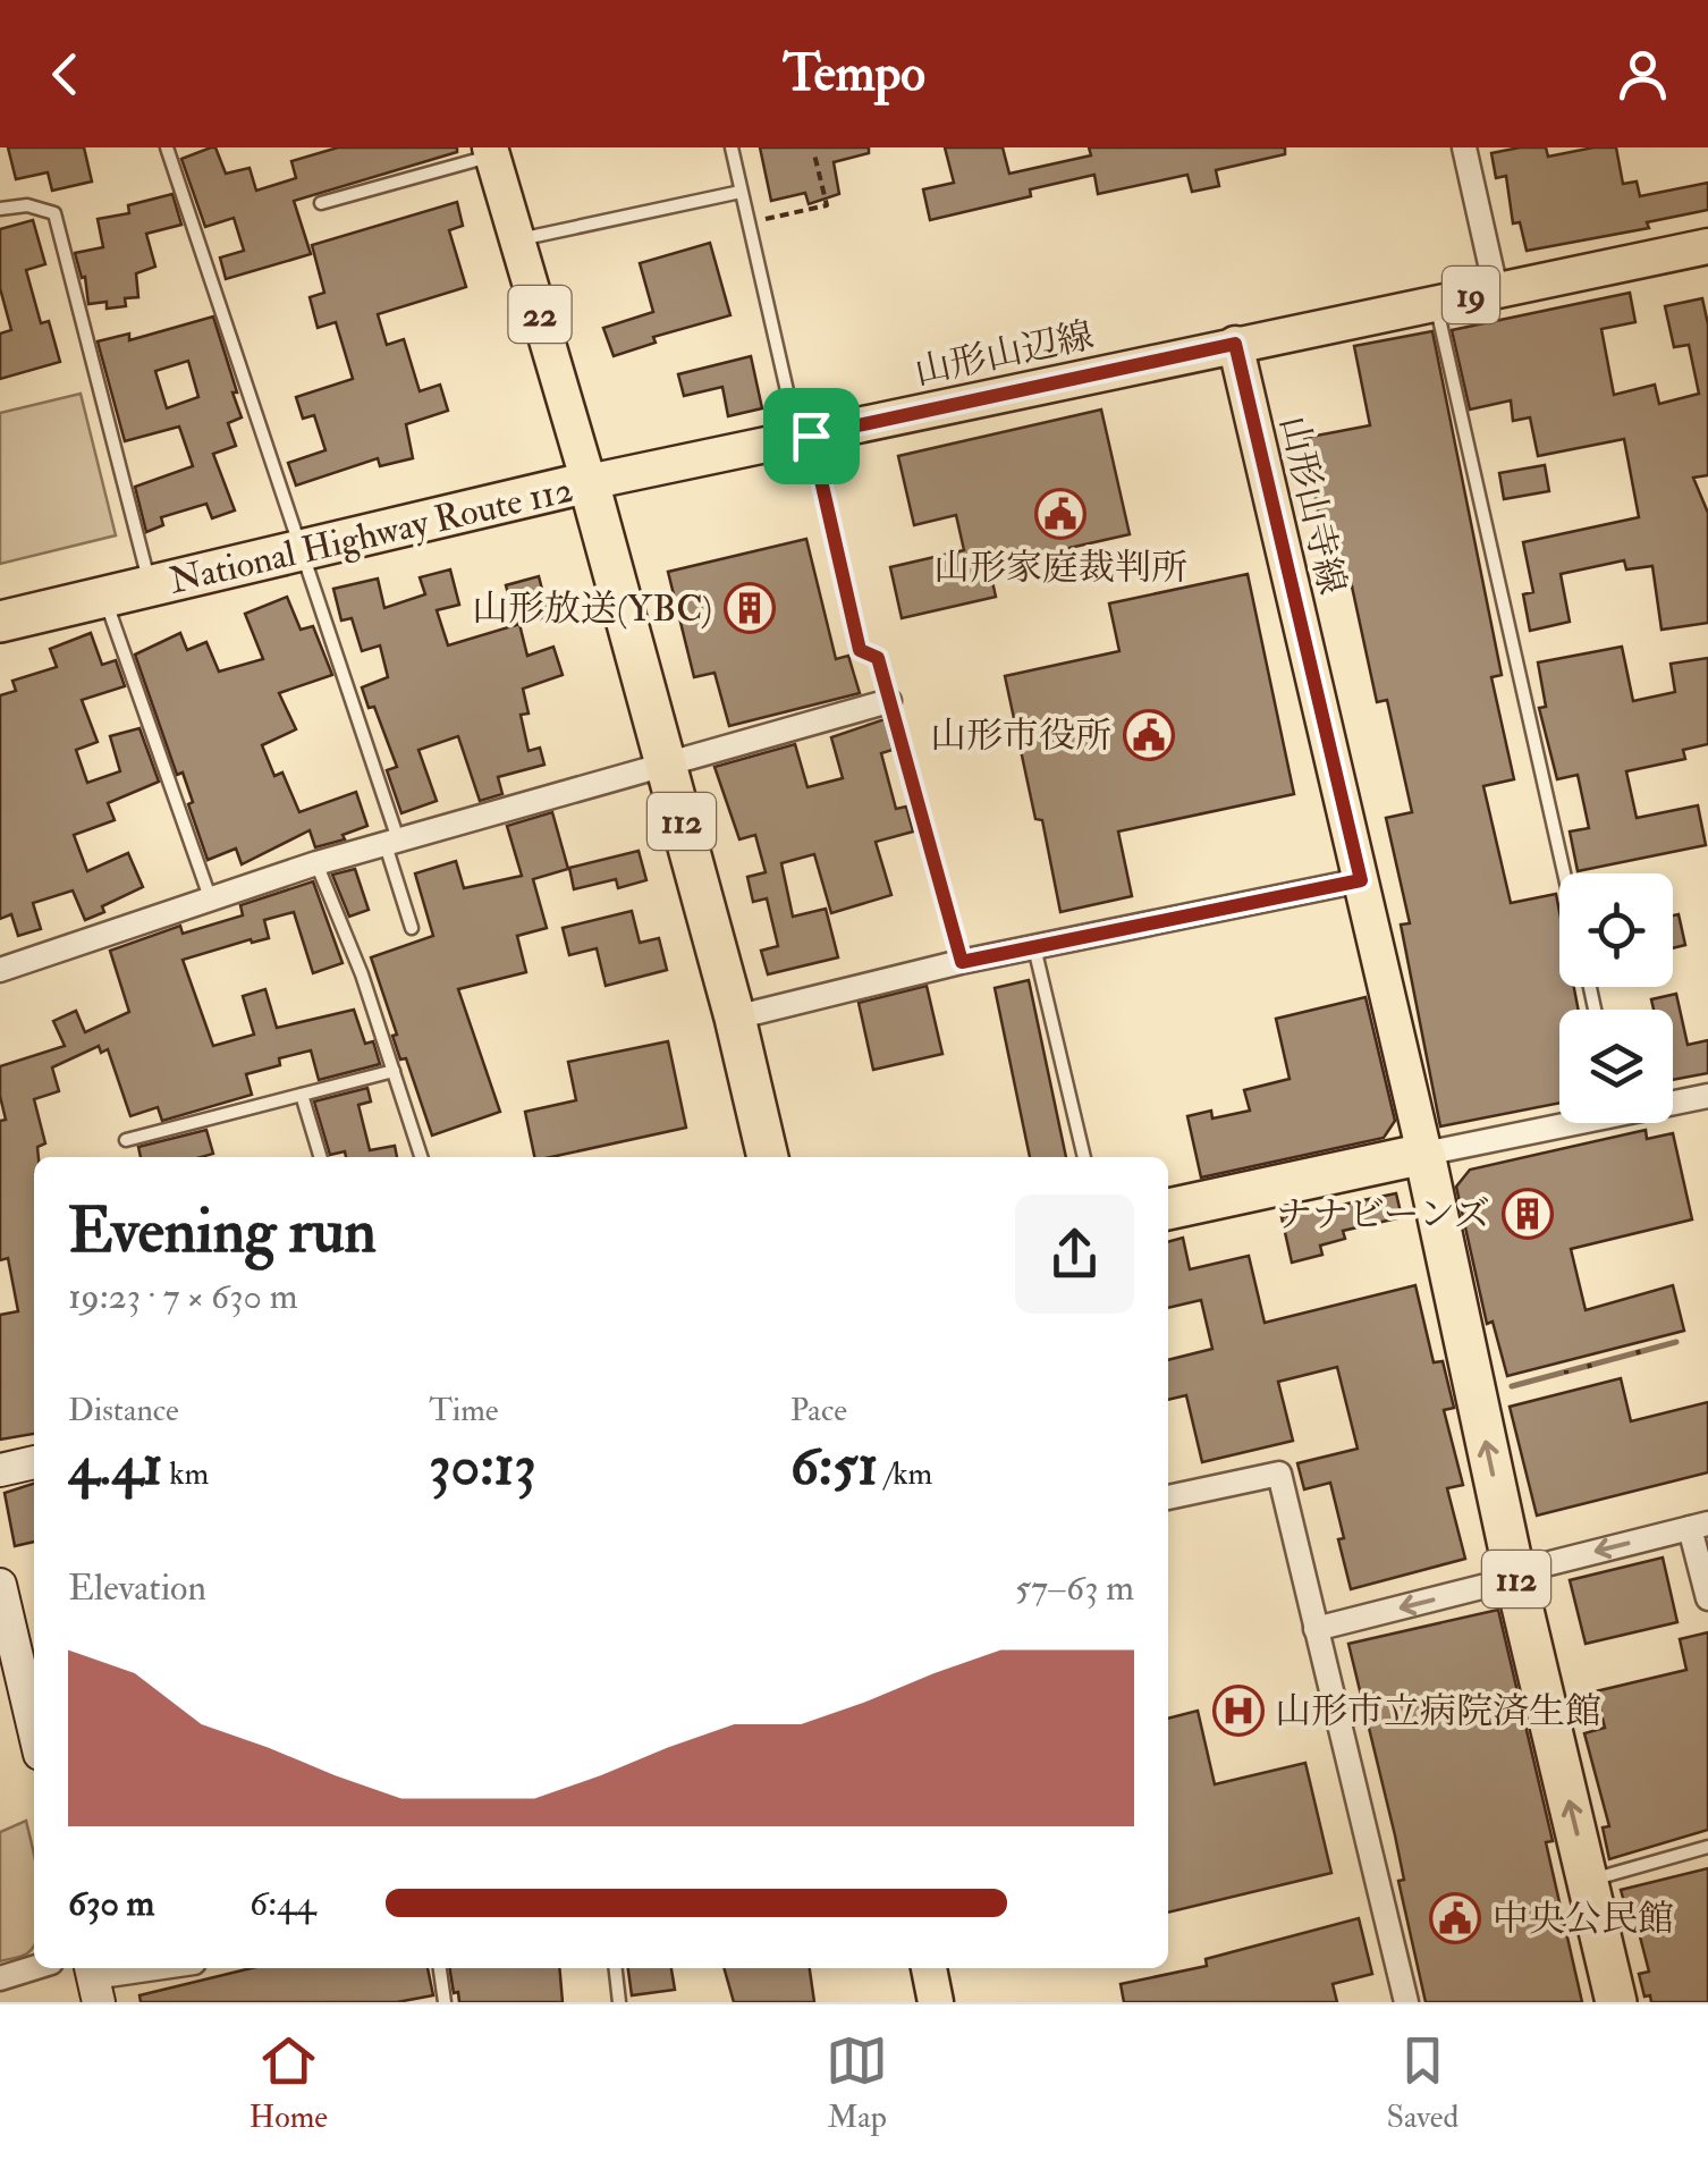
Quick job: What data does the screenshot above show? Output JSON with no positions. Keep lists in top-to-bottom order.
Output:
{
  "streets": {
    "highway": ["National Highway Route 112", "112"],
    "main road": [
      "19",
      "22",
      "山形山辺線",
      "山形山寺線"
    ]
  },
  "crossings": [
    ["19", "山形山辺線"],
    ["19", "山形山寺線"],
    ["22", "山形山辺線"],
    ["22", "National Highway Route 112"],
    ["山形山辺線", "山形山寺線"],
    ["山形山辺線", "National Highway Route 112"],
    ["山形山寺線", "112"]
  ],
  "places": {
    "public building": ["山形家庭裁判所", "山形市役所", "中央公民館"],
    "building": ["山形放送(YBC)", "ナナビーンズ"],
    "hospital": ["山形市立病院済生館"]
  },
  "page": {
    "header": "Tempo",
    "heading": ["Evening run", "19:23 · 7 × 630 m"],
    "stats": [
      ["Distance", "4.41 km"],
      ["Time", "30:13"],
      ["Pace", "6:51 /km"]
    ],
    "chart": ["Elevation", "57–63 m"],
    "list": [
      {
        "name": "630 m",
        "note": "6:44"
      }
    ],
    "tabs": ["Home", "Map", "Saved"]
  }
}
